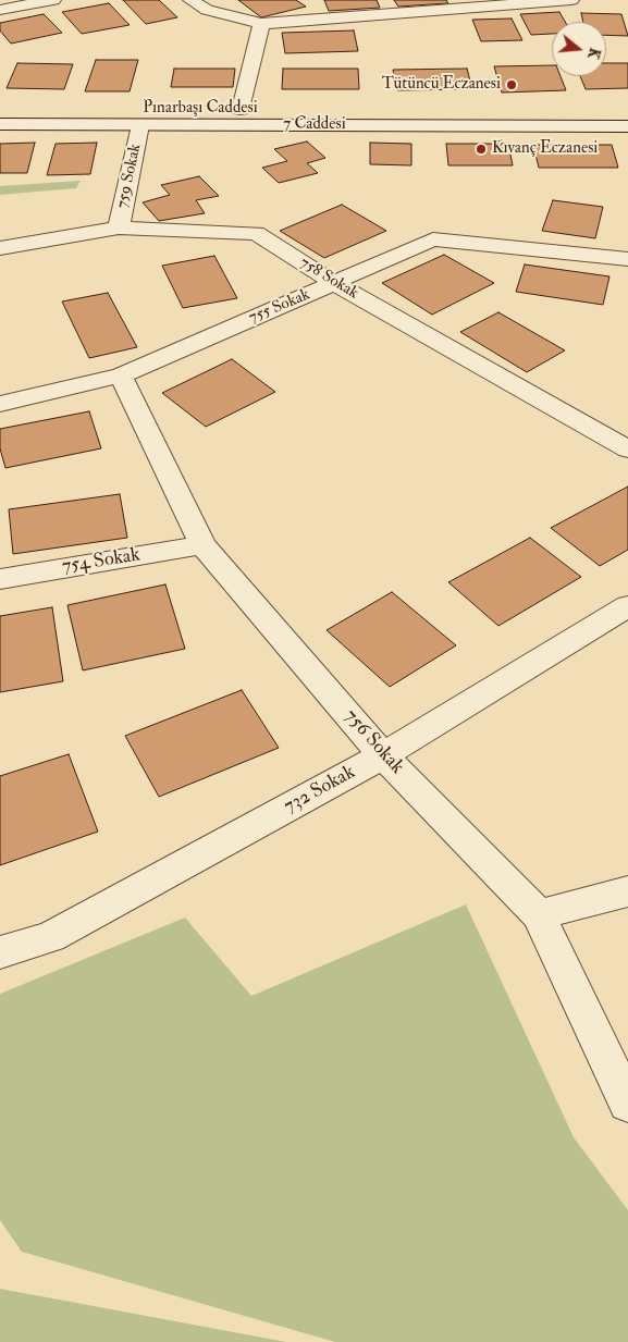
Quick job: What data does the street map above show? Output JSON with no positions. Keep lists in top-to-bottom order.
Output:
{
  "streets": {
    "street": [
      "Pınarbaşı Caddesi",
      "7 Caddesi",
      "759 Sokak",
      "758 Sokak",
      "755 Sokak",
      "754 Sokak",
      "756 Sokak",
      "732 Sokak"
    ]
  },
  "crossings": [
    ["7 Caddesi", "759 Sokak"],
    ["759 Sokak", "758 Sokak"],
    ["758 Sokak", "755 Sokak"],
    ["755 Sokak", "756 Sokak"],
    ["754 Sokak", "756 Sokak"],
    ["756 Sokak", "732 Sokak"]
  ],
  "places": ["Tütüncü Eczanesi", "Kıvanç Eczanesi"],
  "north": "right"
}
